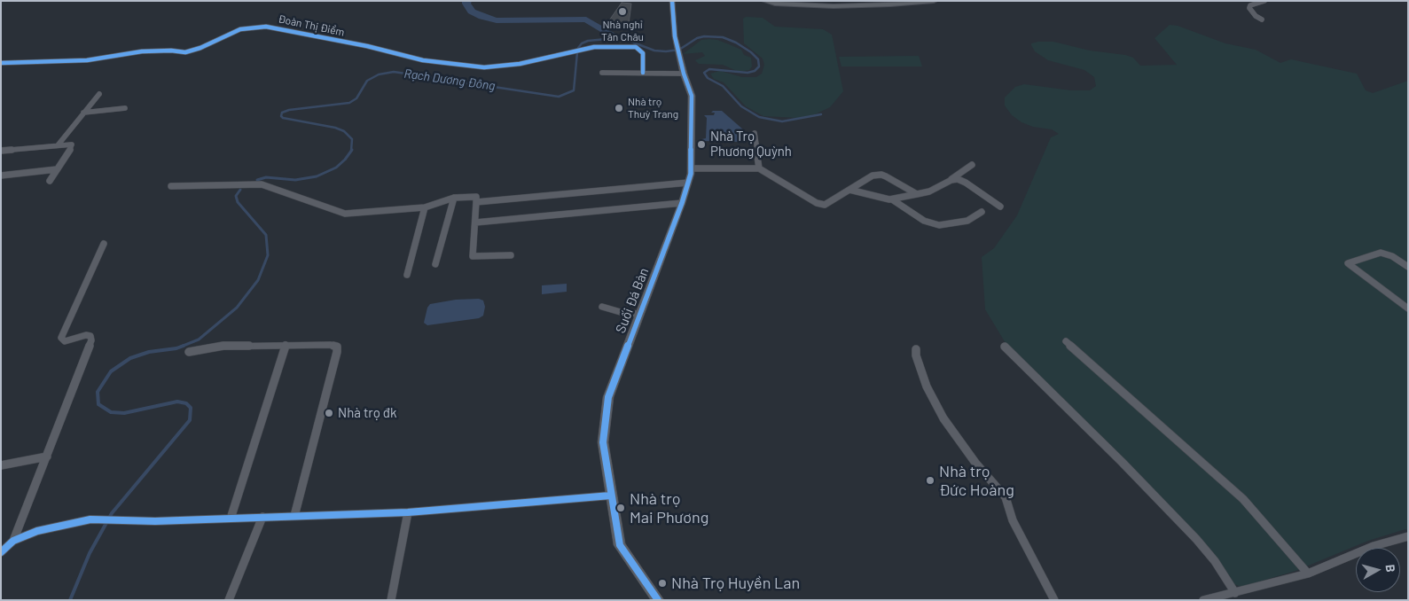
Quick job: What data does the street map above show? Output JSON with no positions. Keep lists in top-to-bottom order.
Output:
{
  "streets": {
    "street": ["Đoàn Thị Điểm", "Suối Đá Bàn"]
  },
  "water": ["Rạch Dương Đông"],
  "places": [
    "Nhà nghỉ Tân Châu",
    "Nhà trọ Thuỳ Trang",
    "Nhà Trọ Phương Quỳnh",
    "Nhà trọ đk",
    "Nhà trọ Đức Hoàng",
    "Nhà trọ Mai Phương",
    "Nhà Trọ Huyền Lan"
  ],
  "north": "right"
}
